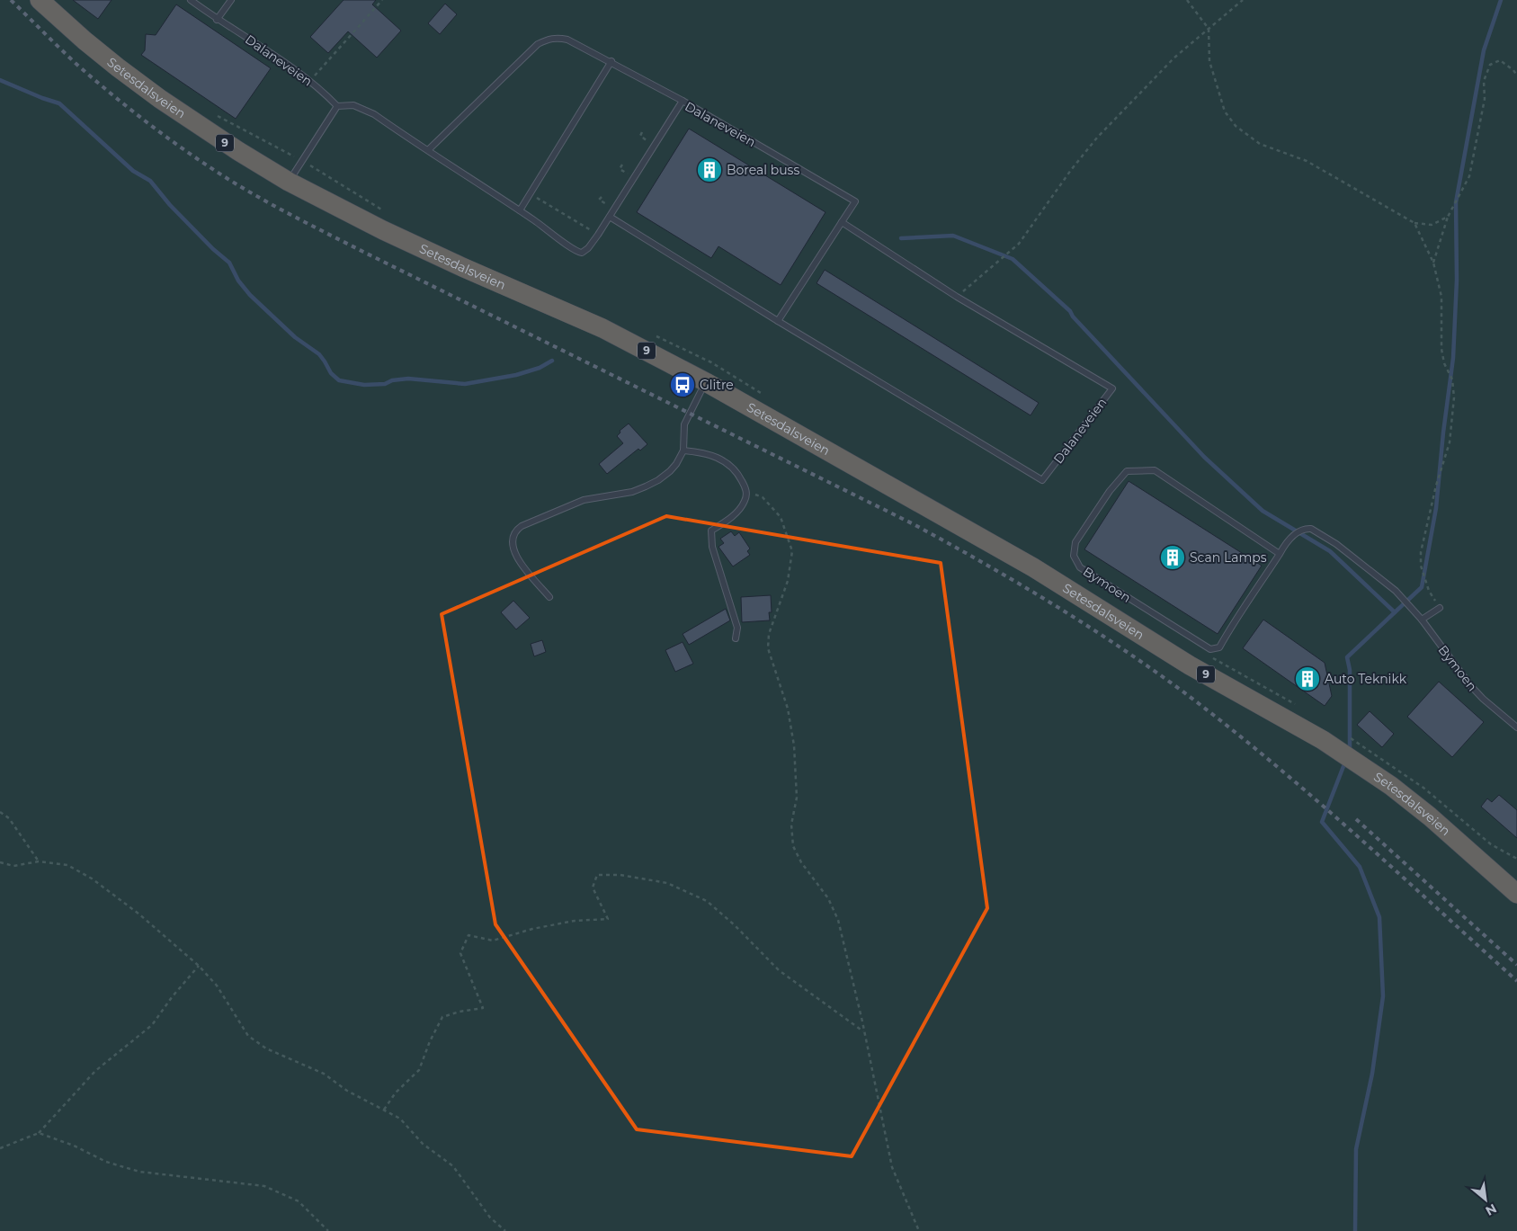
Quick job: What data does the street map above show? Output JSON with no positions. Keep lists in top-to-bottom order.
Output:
{
  "streets": {
    "highway": ["Setesdalsveien", "9"],
    "lane": ["Dalaneveien", "Bymoen"]
  },
  "places": {
    "building": ["Boreal buss", "Scan Lamps", "Auto Teknikk"],
    "bus stop": ["Glitre"]
  },
  "north": "bottom right"
}
